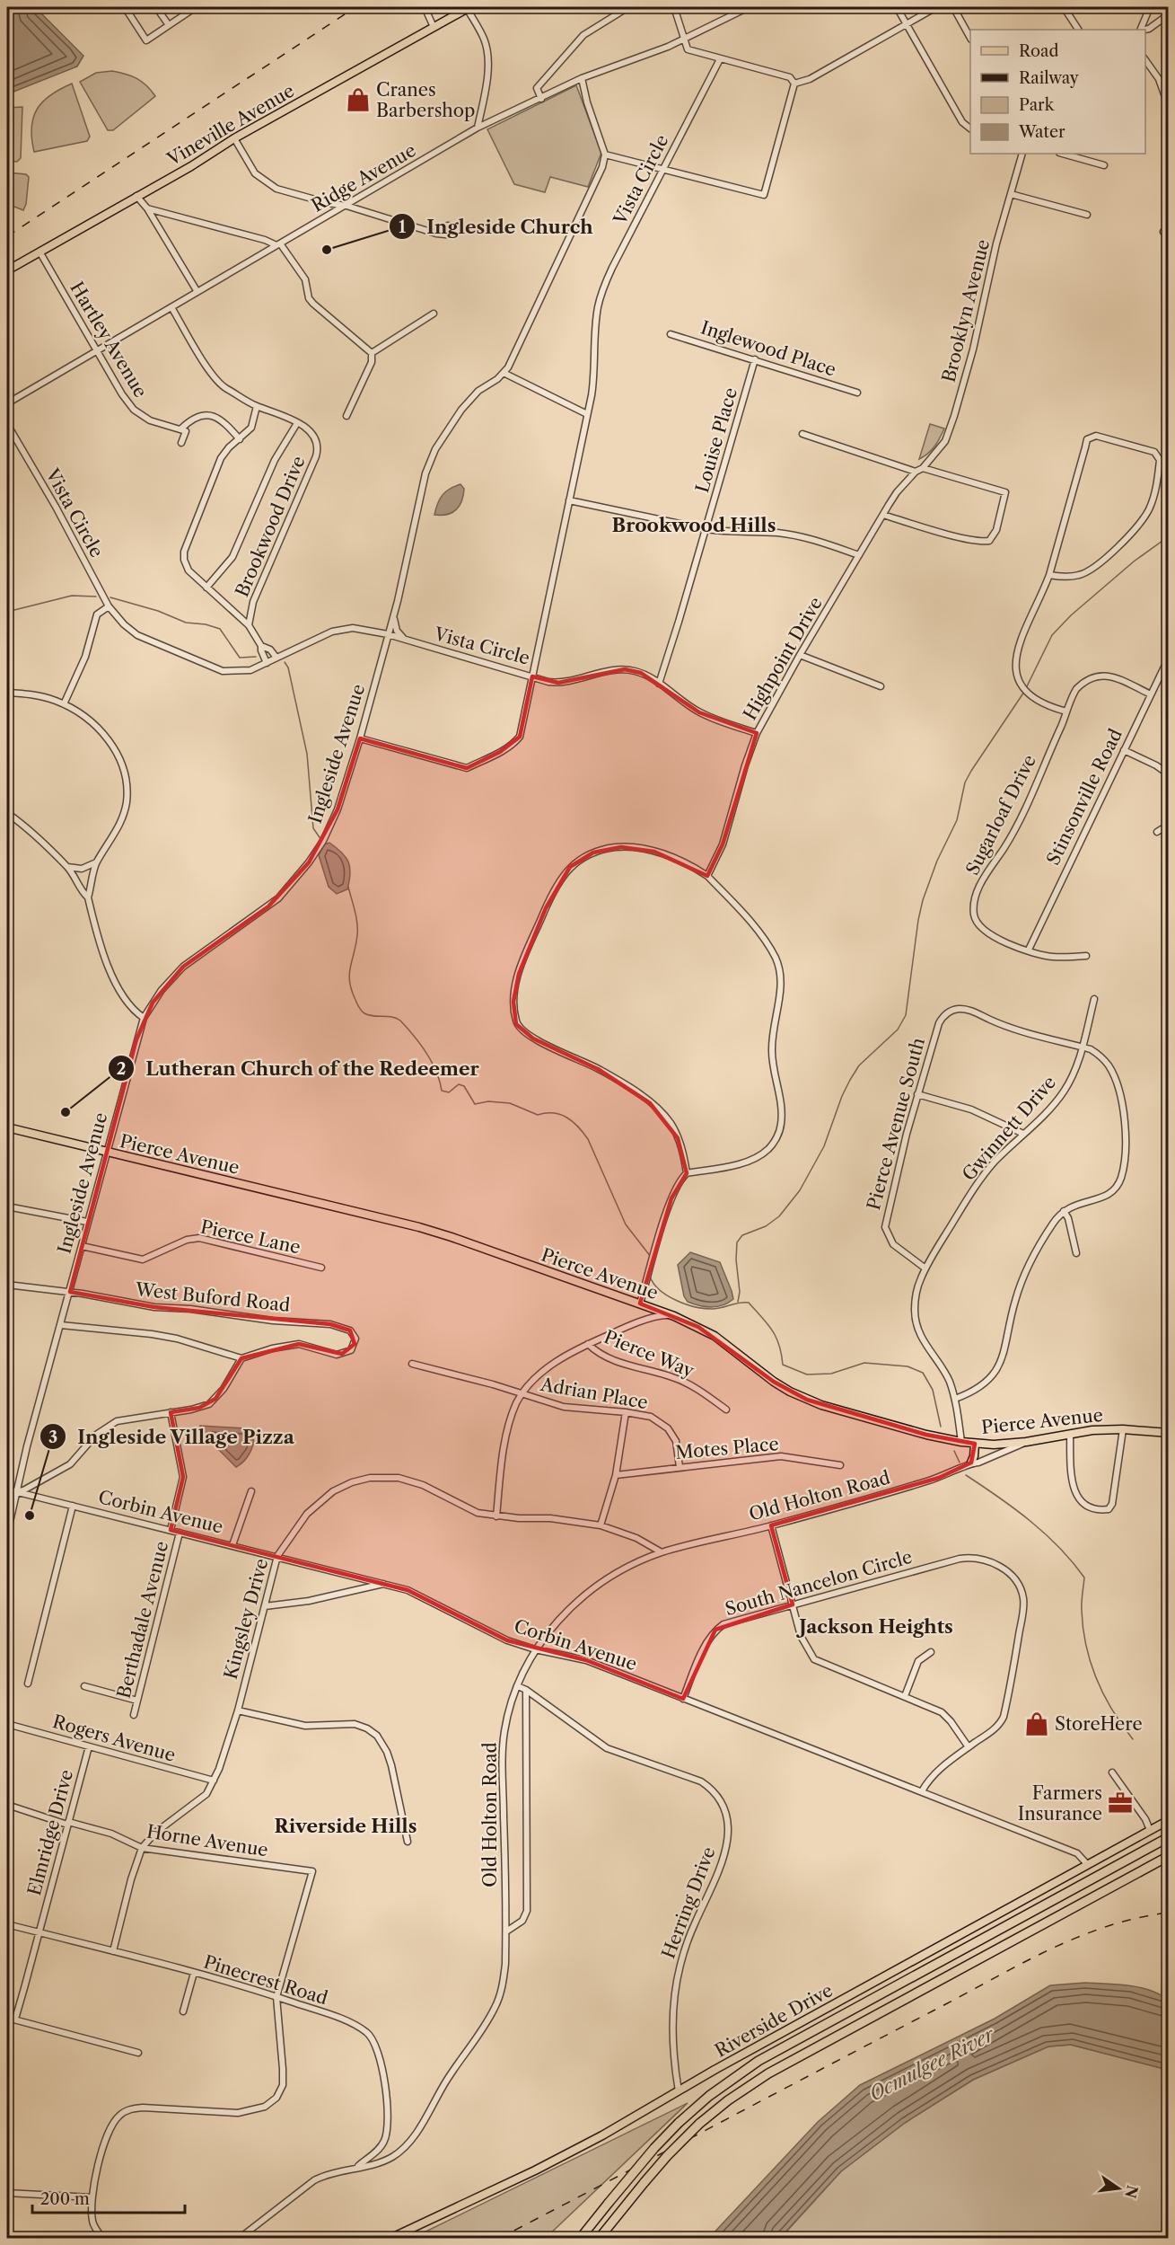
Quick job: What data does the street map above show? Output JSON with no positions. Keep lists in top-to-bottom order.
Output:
{
  "streets": {
    "main road": ["Vineville Avenue", "Pierce Avenue", "Riverside Drive"],
    "street": [
      "Ridge Avenue",
      "Vista Circle",
      "Brooklyn Avenue",
      "Hartley Avenue",
      "Inglewood Place",
      "Louise Place",
      "Brookwood Drive",
      "Highpoint Drive",
      "Ingleside Avenue",
      "Stinsonville Road",
      "Sugarloaf Drive",
      "Pierce Avenue South",
      "Gwinnett Drive",
      "Pierce Lane",
      "West Buford Road",
      "Pierce Way",
      "Adrian Place",
      "Motes Place",
      "Old Holton Road",
      "Corbin Avenue",
      "South Nancelon Circle",
      "Kingsley Drive",
      "Berthadale Avenue",
      "Rogers Avenue",
      "Elmridge Drive",
      "Horne Avenue",
      "Herring Drive",
      "Pinecrest Road"
    ]
  },
  "crossings": [
    ["Vineville Avenue", "Hartley Avenue"],
    ["Ridge Avenue", "Hartley Avenue"],
    ["Vista Circle", "Brookwood Drive"],
    ["Vista Circle", "Ingleside Avenue"],
    ["Inglewood Place", "Louise Place"],
    ["Ingleside Avenue", "Pierce Avenue"],
    ["Ingleside Avenue", "Pierce Lane"],
    ["Ingleside Avenue", "West Buford Road"],
    ["Ingleside Avenue", "Corbin Avenue"],
    ["Stinsonville Road", "Sugarloaf Drive"],
    ["Pierce Avenue South", "Gwinnett Drive"],
    ["Pierce Avenue", "Old Holton Road"],
    ["Adrian Place", "Motes Place"],
    ["Old Holton Road", "Corbin Avenue"],
    ["Old Holton Road", "Kingsley Drive"],
    ["Old Holton Road", "Herring Drive"],
    ["Old Holton Road", "Pinecrest Road"],
    ["Corbin Avenue", "South Nancelon Circle"],
    ["Corbin Avenue", "Kingsley Drive"],
    ["Corbin Avenue", "Berthadale Avenue"],
    ["Corbin Avenue", "Riverside Drive"],
    ["Kingsley Drive", "Rogers Avenue"],
    ["Kingsley Drive", "Horne Avenue"],
    ["Kingsley Drive", "Pinecrest Road"],
    ["Rogers Avenue", "Elmridge Drive"],
    ["Elmridge Drive", "Horne Avenue"],
    ["Elmridge Drive", "Pinecrest Road"],
    ["Horne Avenue", "Pinecrest Road"],
    ["Herring Drive", "Riverside Drive"]
  ],
  "districts": ["Brookwood Hills", "Jackson Heights", "Riverside Hills"],
  "water": ["Ocmulgee River"],
  "places": {
    "shop": ["Cranes Barbershop", "StoreHere"],
    "other": ["Ingleside Church", "Lutheran Church of the Redeemer", "Ingleside Village Pizza"],
    "office": ["Farmers Insurance"]
  },
  "legend": [
    "Road",
    "Railway",
    "Park",
    "Water"
  ],
  "scale_bar": "200 m",
  "north": "right"
}
